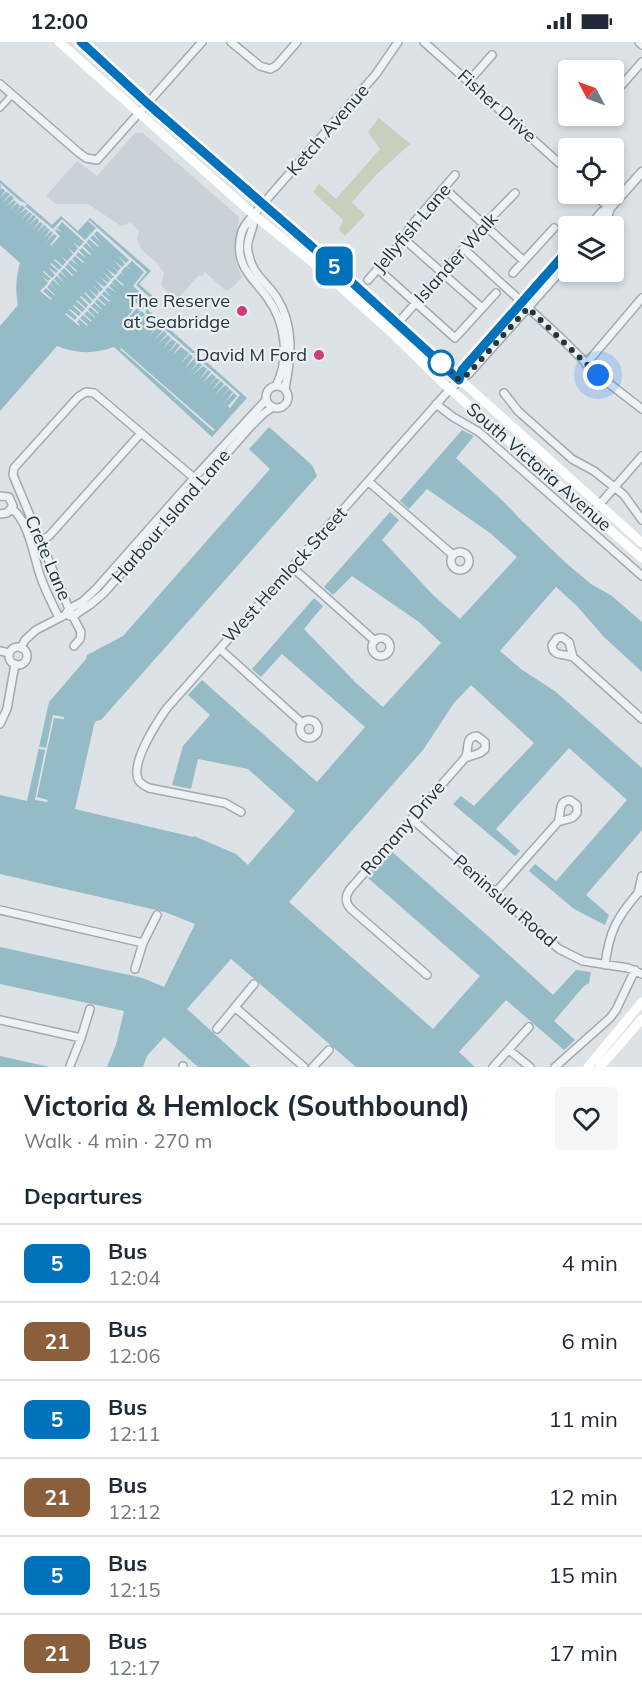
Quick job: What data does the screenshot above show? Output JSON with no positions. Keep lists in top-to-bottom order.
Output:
{
  "streets": {
    "main road": ["South Victoria Avenue"],
    "street": [
      "Fisher Drive",
      "Ketch Avenue",
      "Jellyfish Lane",
      "Islander Walk",
      "Harbour Island Lane",
      "Crete Lane",
      "West Hemlock Street",
      "Romany Drive",
      "Peninsula Road"
    ]
  },
  "crossings": [
    ["Ketch Avenue", "South Victoria Avenue"],
    ["Islander Walk", "South Victoria Avenue"],
    ["South Victoria Avenue", "West Hemlock Street"],
    ["Harbour Island Lane", "Crete Lane"],
    ["Romany Drive", "Peninsula Road"]
  ],
  "places": ["The Reserve at Seabridge", "David M Ford"],
  "lines": ["bus line 5"],
  "north": "top left",
  "page": {
    "status": "12:00",
    "on_map": "5",
    "heading": [
      ["Victoria & Hemlock (Southbound)", "Walk · 4 min · 270 m"],
      "Departures"
    ],
    "list": [
      {
        "mark": "5",
        "name": "Bus",
        "note": "12:04",
        "value": "4 min"
      },
      {
        "mark": "21",
        "name": "Bus",
        "note": "12:06",
        "value": "6 min"
      },
      {
        "mark": "5",
        "name": "Bus",
        "note": "12:11",
        "value": "11 min"
      },
      {
        "mark": "21",
        "name": "Bus",
        "note": "12:12",
        "value": "12 min"
      },
      {
        "mark": "5",
        "name": "Bus",
        "note": "12:15",
        "value": "15 min"
      },
      {
        "mark": "21",
        "name": "Bus",
        "note": "12:17",
        "value": "17 min"
      }
    ]
  }
}
